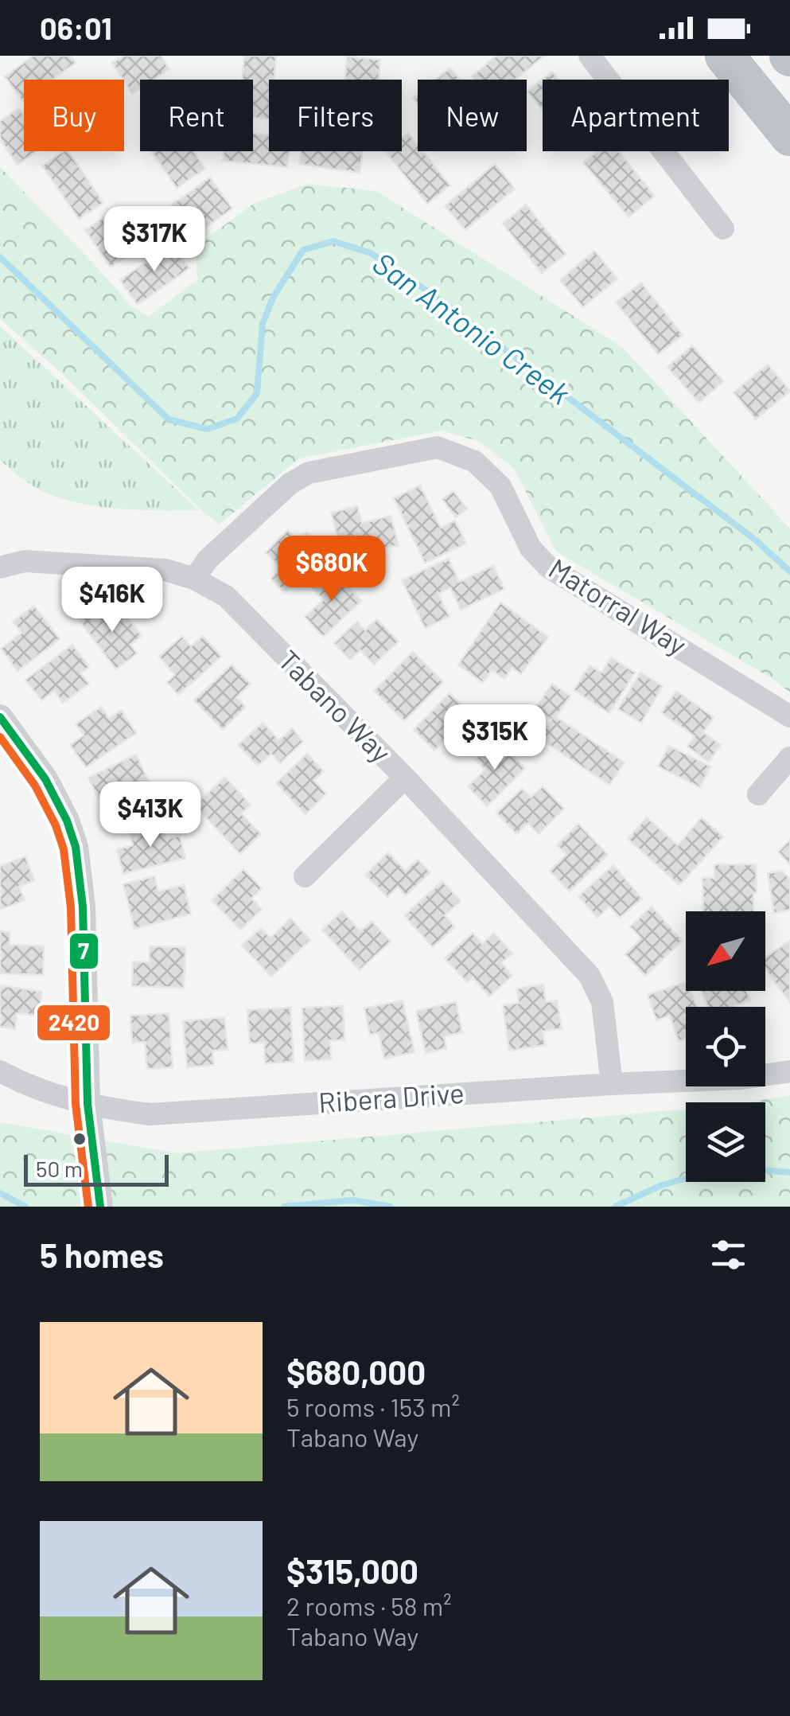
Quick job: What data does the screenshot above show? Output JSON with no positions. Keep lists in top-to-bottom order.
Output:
{
  "streets": {
    "street": ["Matorral Way", "Tabano Way", "Ribera Drive"]
  },
  "crossings": [
    ["Matorral Way", "Tabano Way"],
    ["Tabano Way", "Ribera Drive"]
  ],
  "water": ["San Antonio Creek"],
  "lines": ["transit line 7", "transit line 2420"],
  "scale_bar": "50 m",
  "north": "bottom left",
  "page": {
    "status": "06:01",
    "chip": [
      "Buy",
      "Rent",
      "Filters",
      "New",
      "Apartment"
    ],
    "price": [
      "$317K",
      "$680K",
      "$416K",
      "$315K",
      "$413K"
    ],
    "scale": "50 m",
    "heading": "5 homes",
    "list": [
      {
        "name": "$680,000",
        "note": "5 rooms · 153 m² · Tabano Way"
      },
      {
        "name": "$315,000",
        "note": "2 rooms · 58 m² · Tabano Way"
      }
    ]
  }
}
